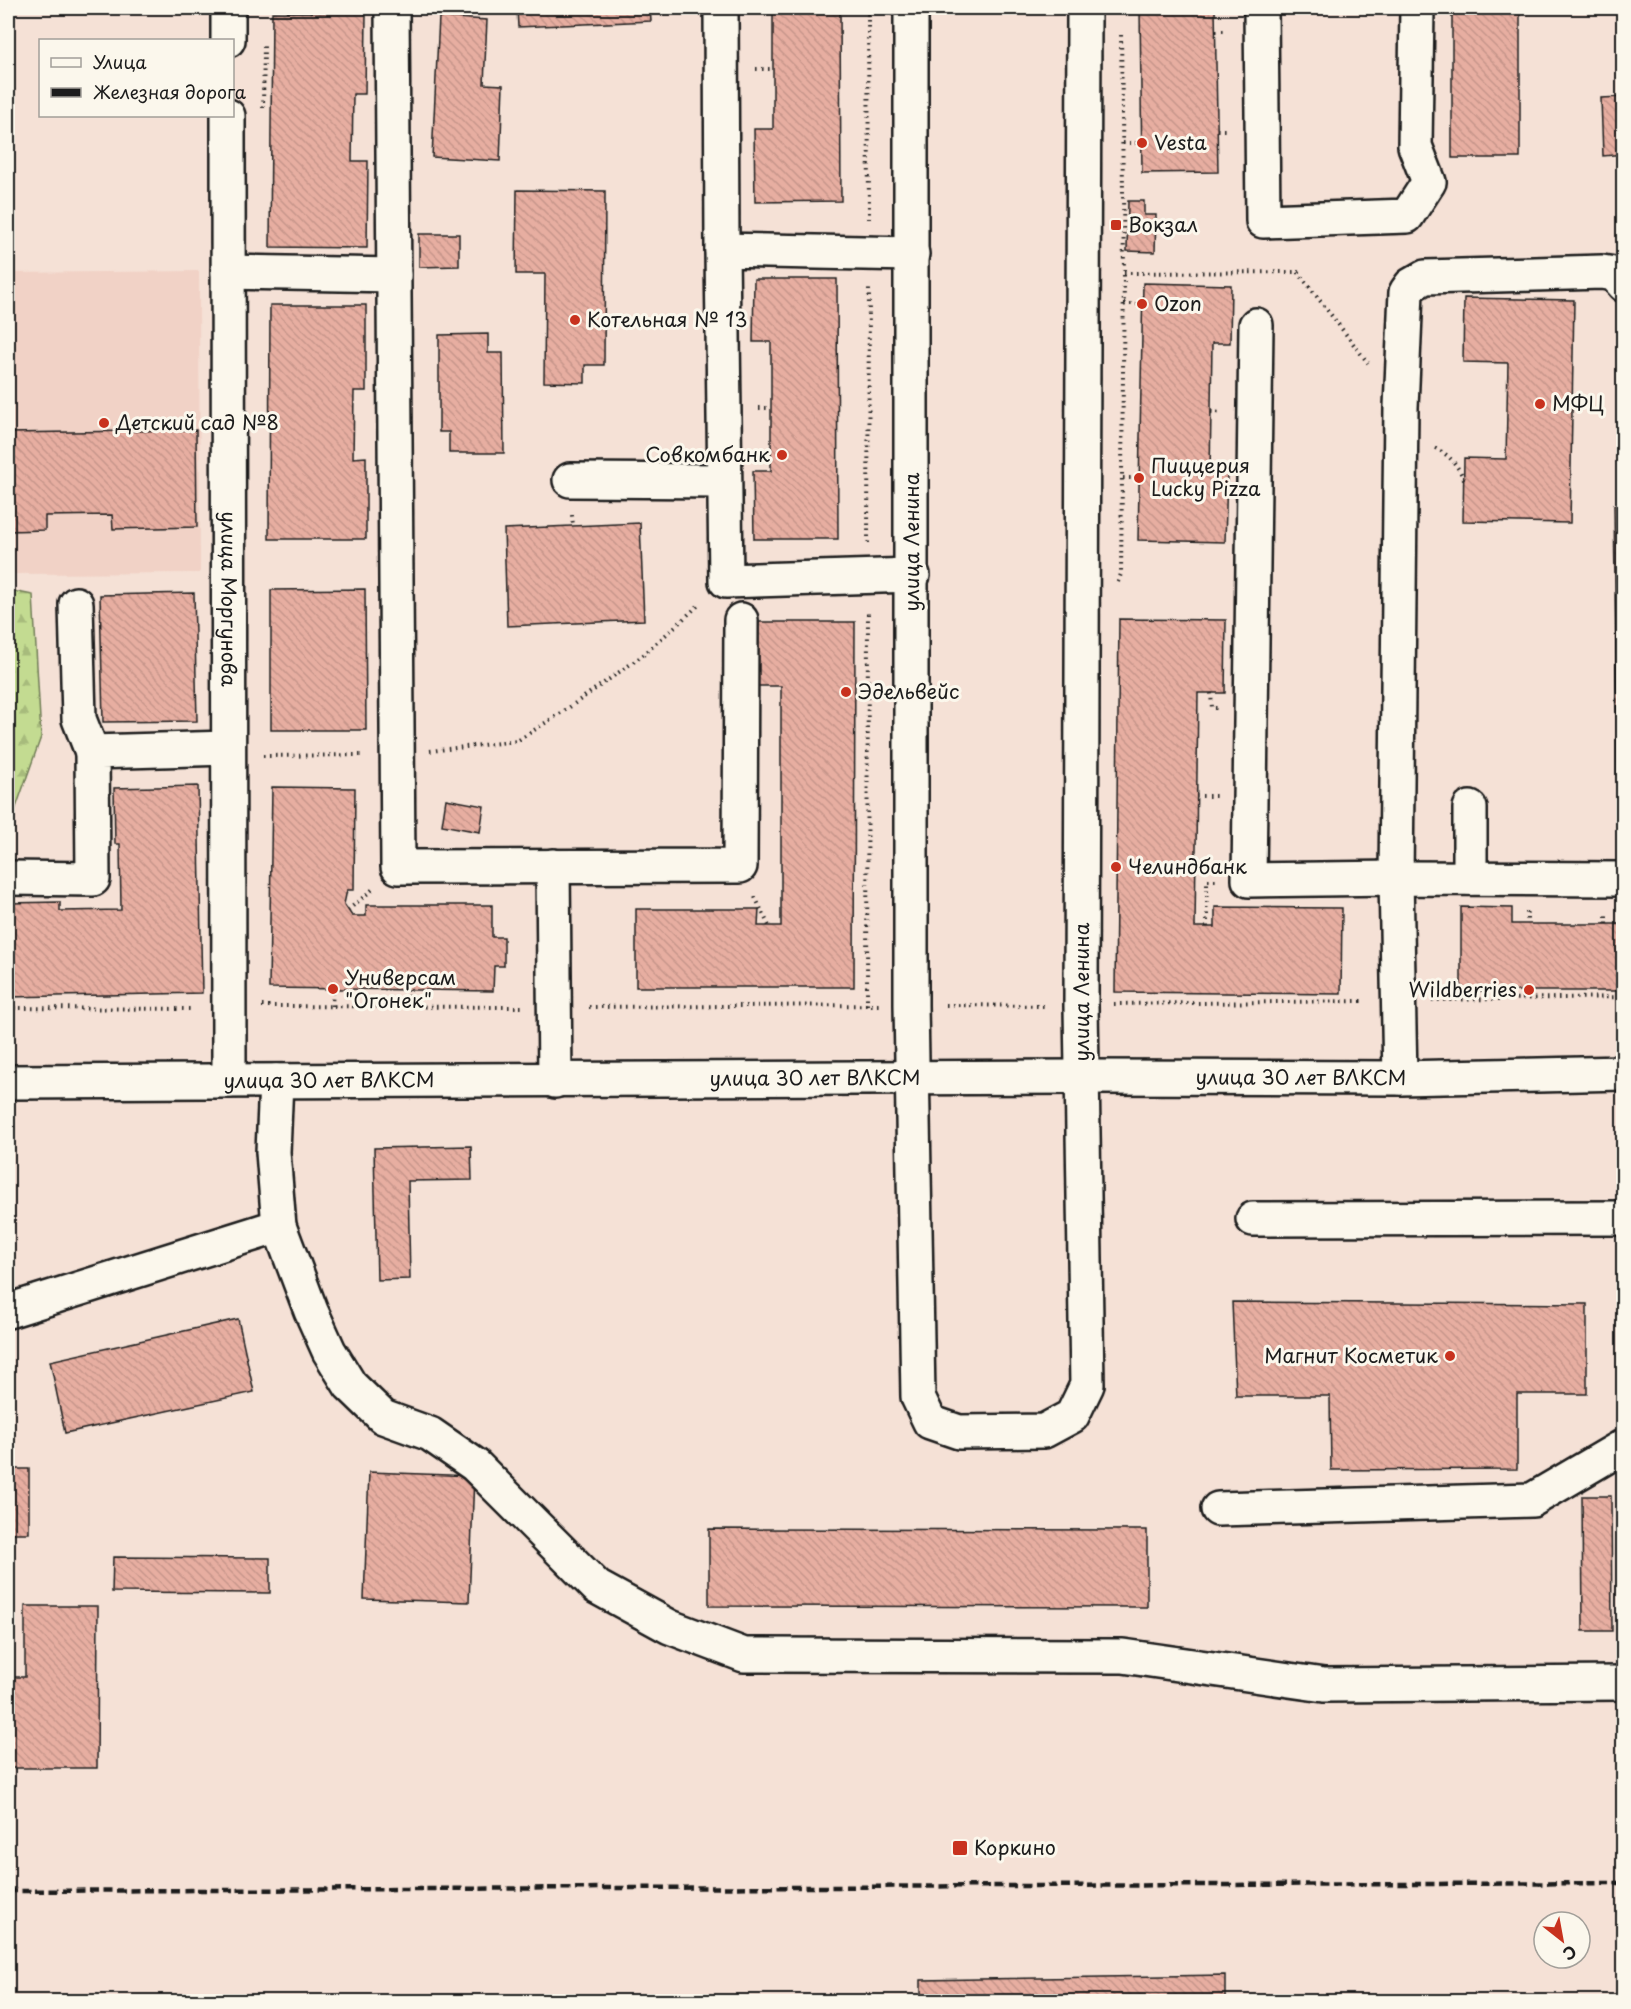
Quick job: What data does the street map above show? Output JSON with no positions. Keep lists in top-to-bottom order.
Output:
{
  "streets": {
    "street": ["улица Ленина", "улица Моргунова", "улица 30 лет ВЛКСМ"]
  },
  "crossings": [
    ["улица Ленина", "улица 30 лет ВЛКСМ"],
    ["улица Моргунова", "улица 30 лет ВЛКСМ"]
  ],
  "places": {
    "other": [
      "Vesta",
      "Ozon",
      "Котельная № 13",
      "МФЦ",
      "Детский сад №8",
      "Совкомбанк",
      "Пиццерия Lucky Pizza",
      "Эдельвейс",
      "Челиндбанк",
      "Универсам \"Огонек\"",
      "Wildberries",
      "Магнит Косметик"
    ],
    "transit": ["Вокзал", "Коркино"]
  },
  "legend": ["Улица", "Железная дорога"],
  "north": "bottom right"
}
